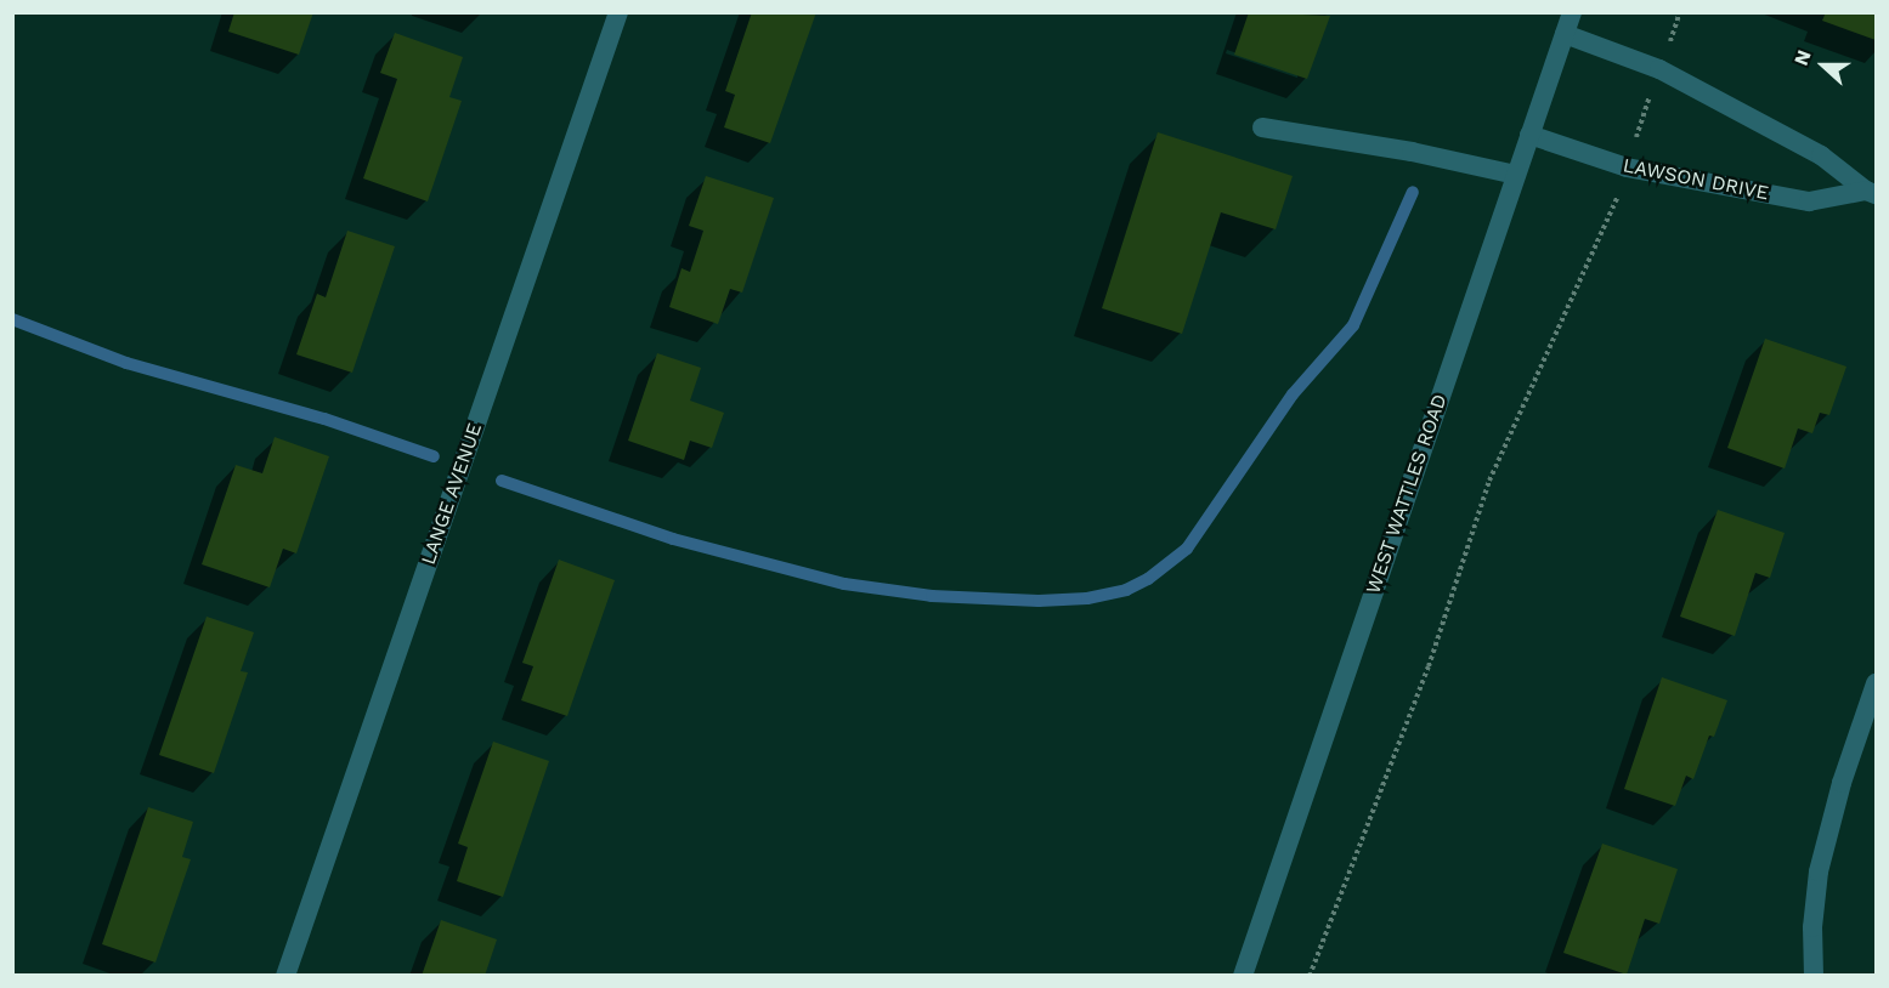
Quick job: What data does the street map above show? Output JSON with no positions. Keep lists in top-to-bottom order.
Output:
{
  "streets": {
    "street": ["LAWSON DRIVE", "LANGE AVENUE", "WEST WATTLES ROAD"]
  },
  "crossings": [
    ["LAWSON DRIVE", "WEST WATTLES ROAD"]
  ],
  "north": "left"
}
